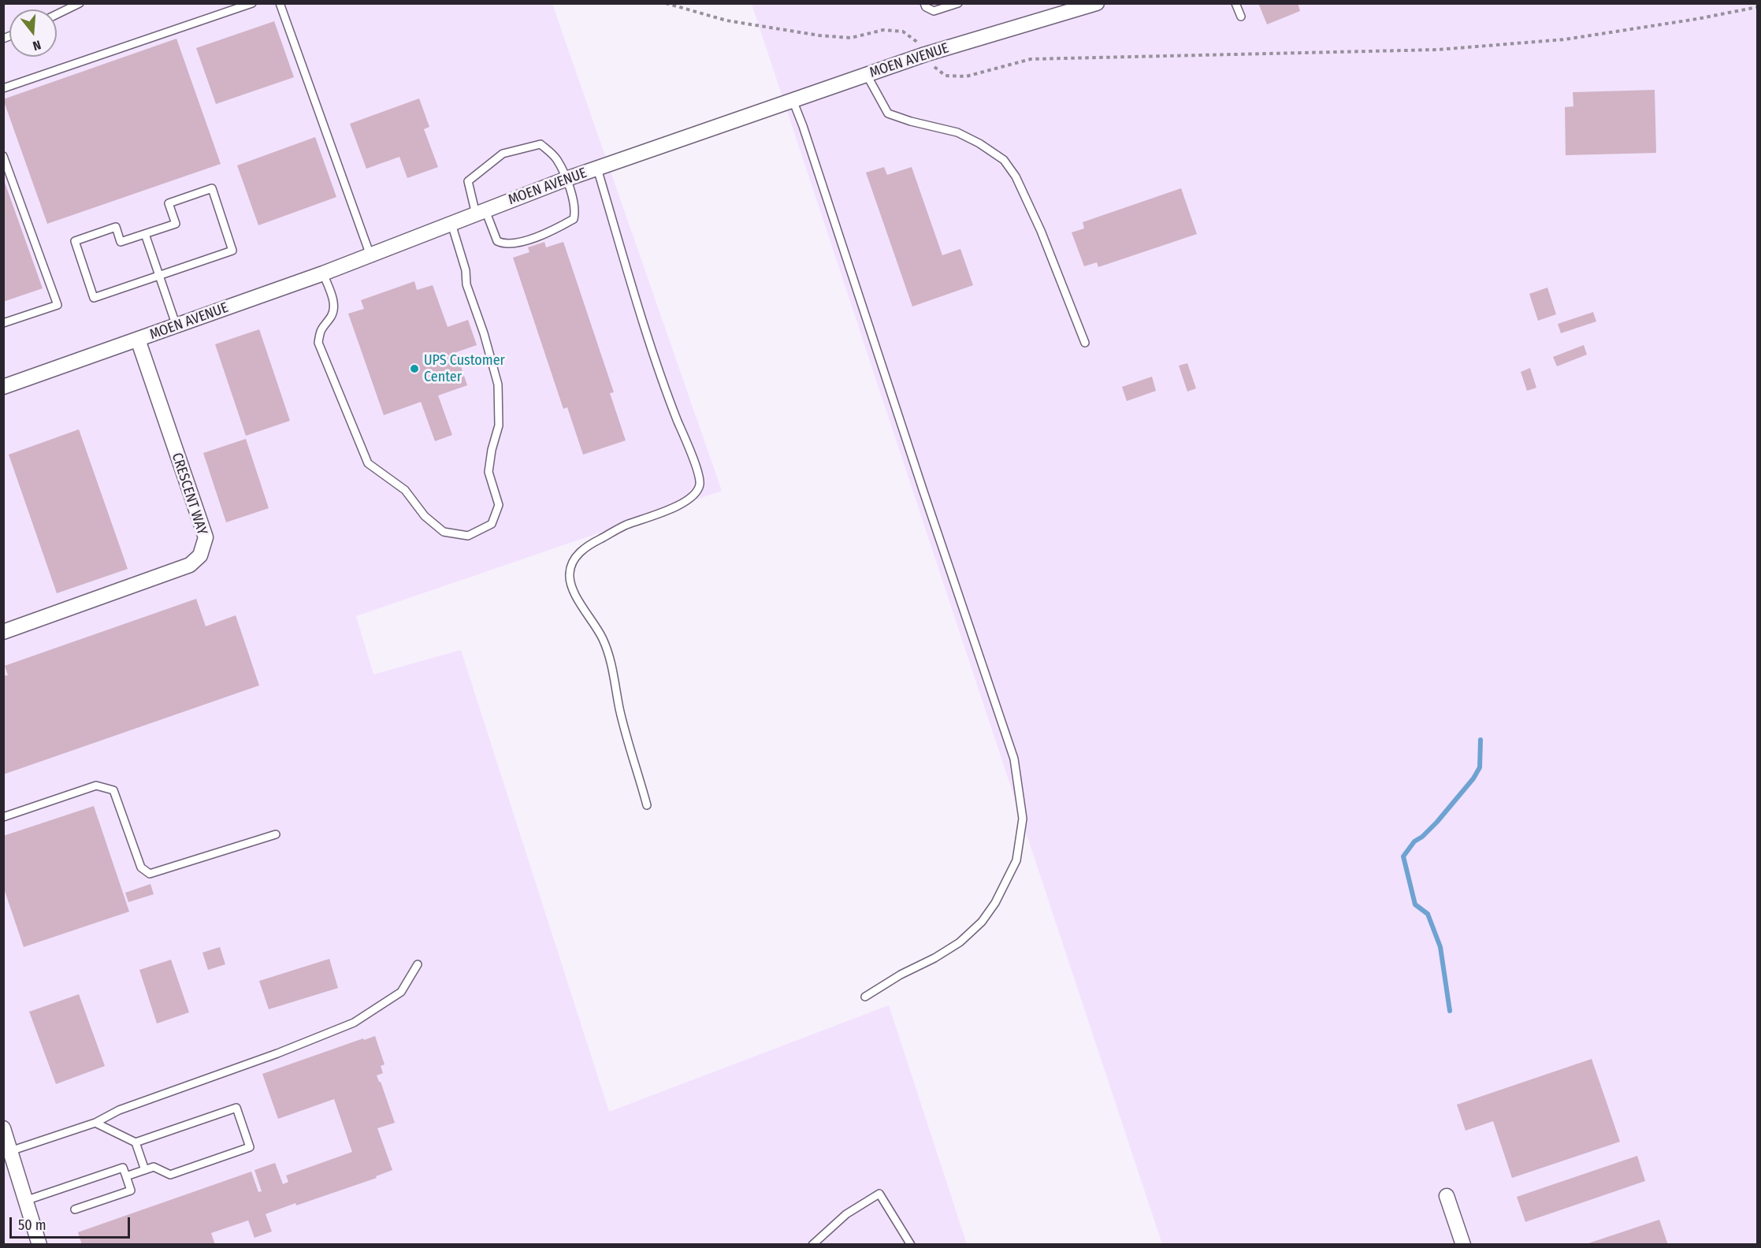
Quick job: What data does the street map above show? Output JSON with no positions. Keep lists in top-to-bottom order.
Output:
{
  "streets": {
    "street": ["MOEN AVENUE", "CRESCENT WAY"]
  },
  "crossings": [
    ["MOEN AVENUE", "CRESCENT WAY"]
  ],
  "places": ["UPS Customer Center"],
  "scale_bar": "50 m",
  "north": "bottom"
}
